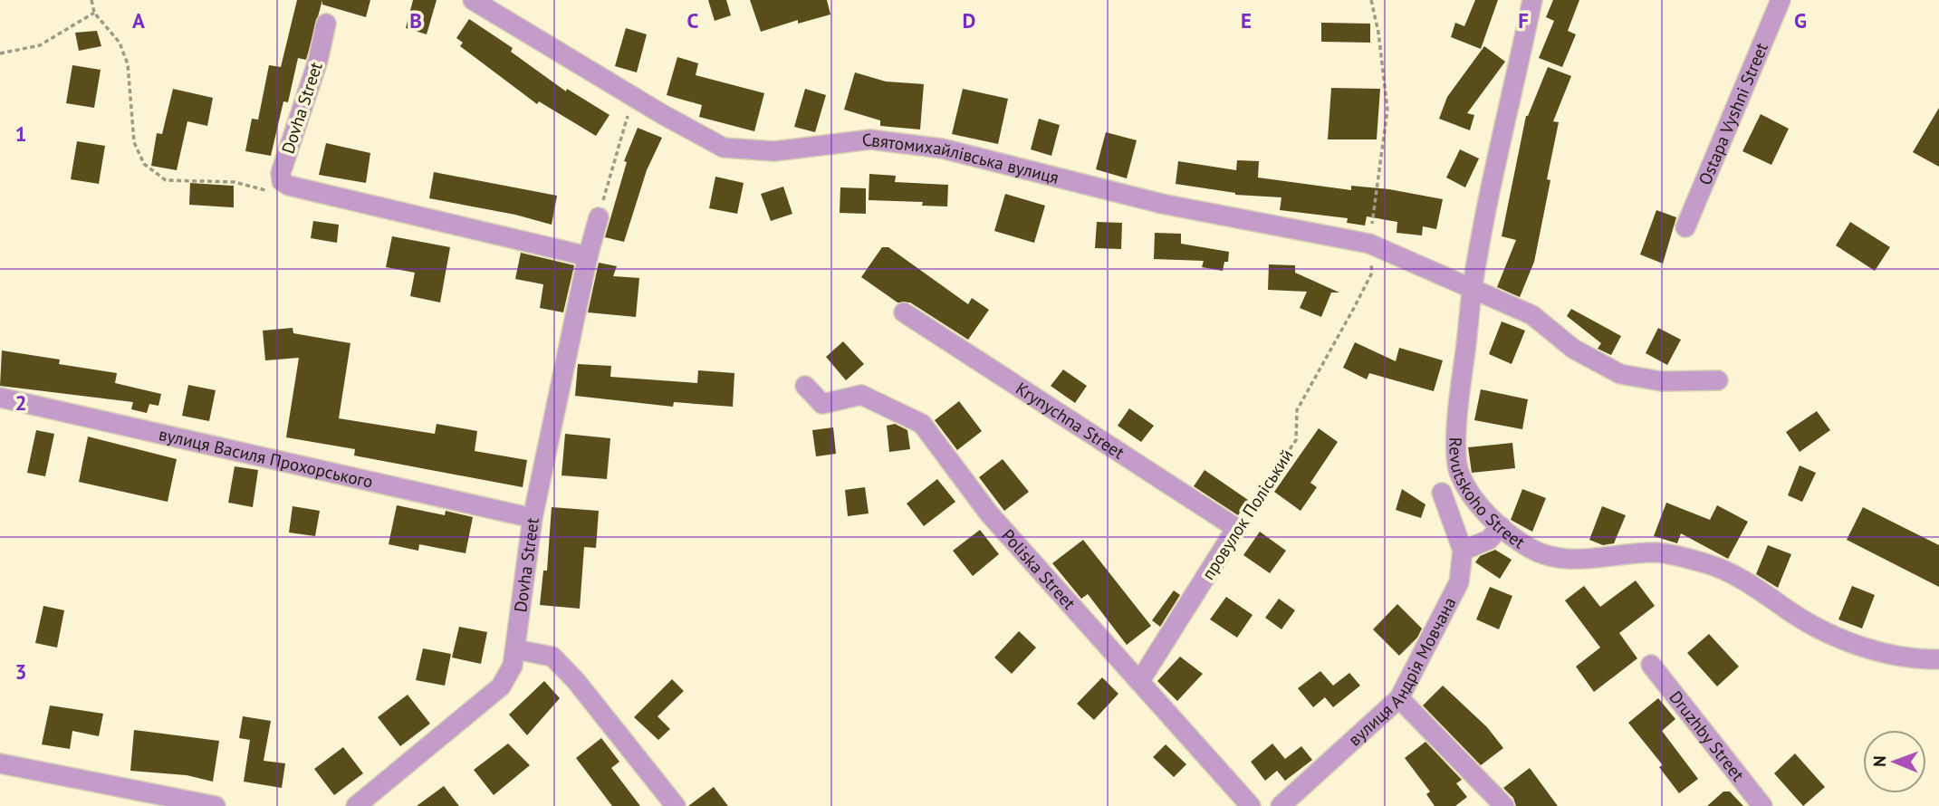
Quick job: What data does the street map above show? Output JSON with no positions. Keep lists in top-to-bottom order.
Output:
{
  "streets": {
    "street": [
      "Dovha Street",
      "Ostapa Vyshni Street",
      "Святомихайлівська вулиця",
      "Krynychna Street",
      "вулиця Василя Прохорського",
      "Revutskoho Street",
      "провулок Поліський",
      "Poliska Street",
      "вулиця Андрія Мовчана",
      "Druzhby Street"
    ]
  },
  "crossings": [
    ["Dovha Street", "вулиця Василя Прохорського"],
    ["Святомихайлівська вулиця", "Revutskoho Street"],
    ["Krynychna Street", "провулок Поліський"],
    ["провулок Поліський", "Poliska Street"]
  ],
  "north": "left",
  "grid": {
    "columns": [
      "A",
      "B",
      "C",
      "D",
      "E",
      "F",
      "G"
    ],
    "rows": ["1", "2", "3"]
  }
}
